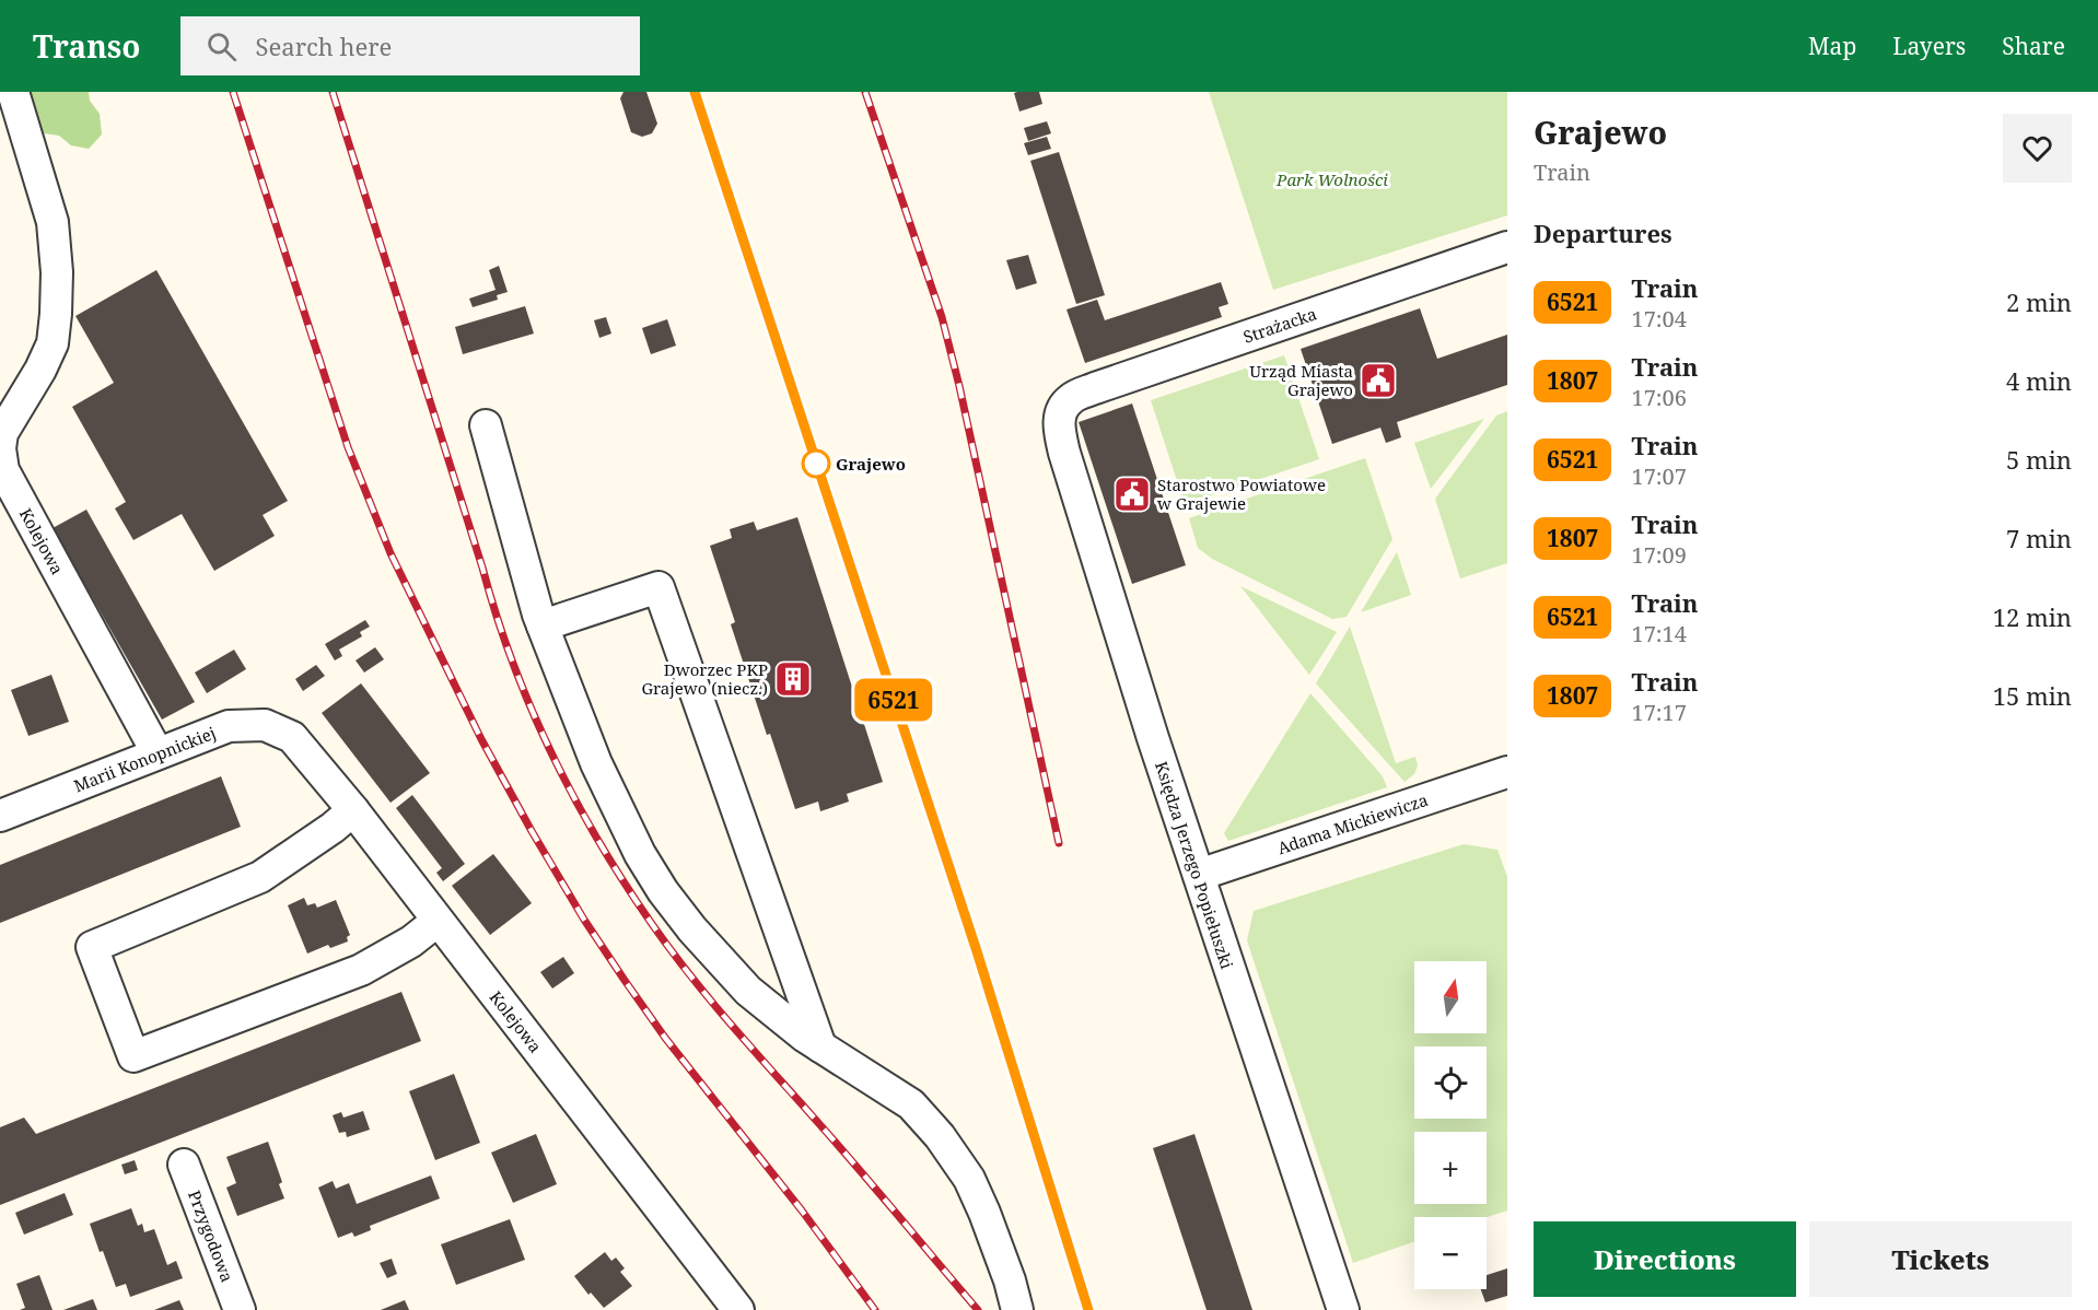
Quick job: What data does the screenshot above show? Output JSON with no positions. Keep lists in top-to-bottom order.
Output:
{
  "streets": {
    "street": [
      "Strażacka",
      "Kolejowa",
      "Marii Konopnickiej",
      "Adama Mickiewicza",
      "Księdza Jerzego Popiełuszki",
      "Przygodowa"
    ]
  },
  "crossings": [
    ["Strażacka", "Księdza Jerzego Popiełuszki"],
    ["Kolejowa", "Marii Konopnickiej"],
    ["Adama Mickiewicza", "Księdza Jerzego Popiełuszki"]
  ],
  "parks": ["Park Wolności"],
  "places": {
    "public building": ["Urząd Miasta Grajewo", "Starostwo Powiatowe w Grajewie"],
    "other": ["Grajewo"],
    "building": ["Dworzec PKP Grajewo (niecz.)"]
  },
  "north": "top",
  "page": {
    "header": "Transo",
    "search": "Search here",
    "nav": ["Map", "Layers", "Share"],
    "on_map": "6521",
    "heading": [
      ["Grajewo", "Train"],
      "Departures"
    ],
    "list": [
      {
        "mark": "6521",
        "name": "Train",
        "note": "17:04",
        "value": "2 min"
      },
      {
        "mark": "1807",
        "name": "Train",
        "note": "17:06",
        "value": "4 min"
      },
      {
        "mark": "6521",
        "name": "Train",
        "note": "17:07",
        "value": "5 min"
      },
      {
        "mark": "1807",
        "name": "Train",
        "note": "17:09",
        "value": "7 min"
      },
      {
        "mark": "6521",
        "name": "Train",
        "note": "17:14",
        "value": "12 min"
      },
      {
        "mark": "1807",
        "name": "Train",
        "note": "17:17",
        "value": "15 min"
      }
    ],
    "map_buttons": ["+", "−"],
    "buttons": ["Directions", "Tickets"]
  }
}
